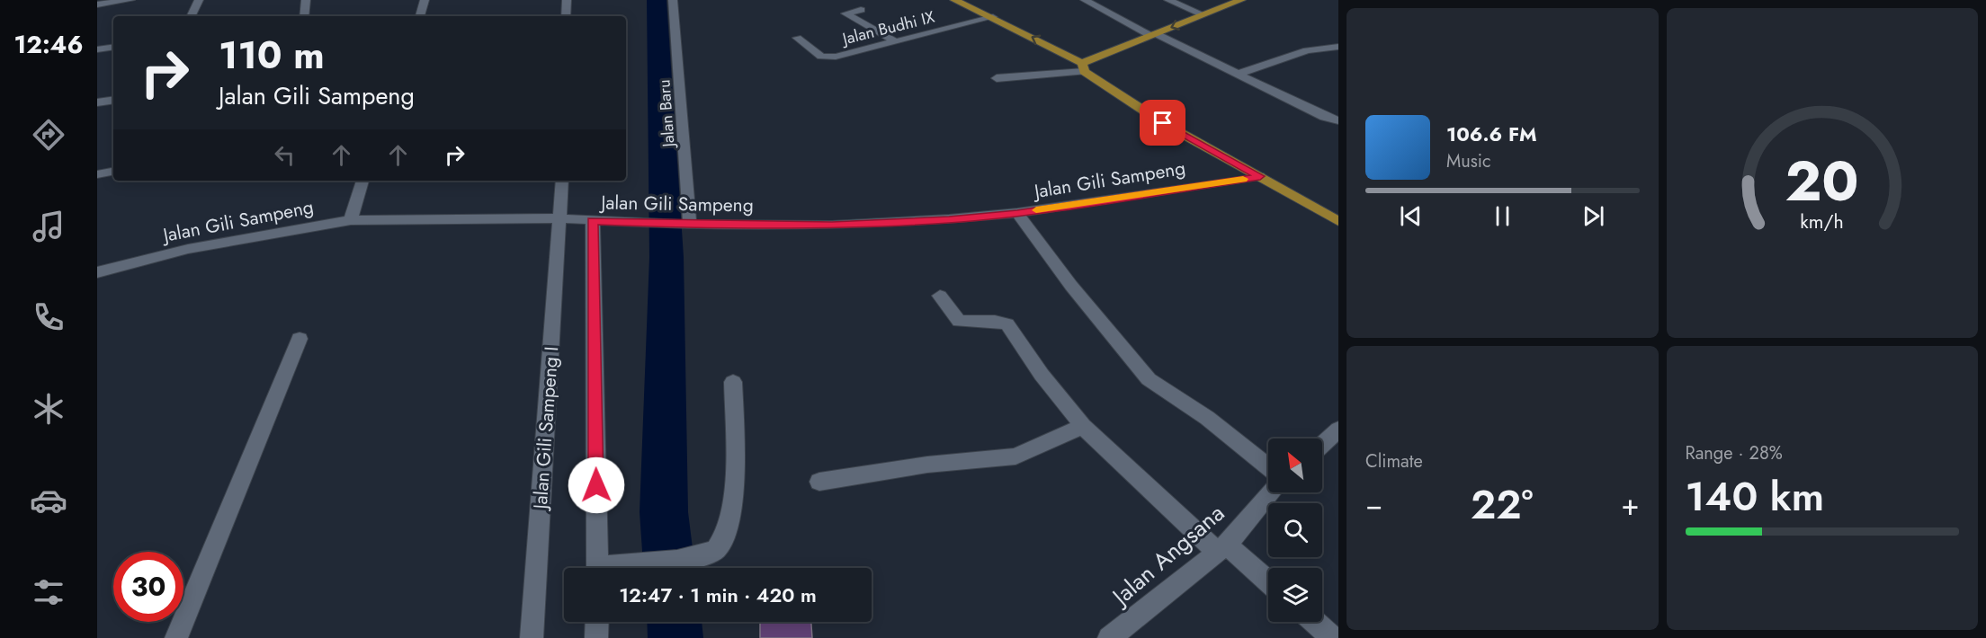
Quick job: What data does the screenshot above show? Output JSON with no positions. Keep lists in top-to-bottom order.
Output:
{
  "streets": {
    "street": [
      "Jalan Budhi IX",
      "Jalan Baru",
      "Jalan Gili Sampeng",
      "Jalan Gili Sampeng I",
      "Jalan Angsana"
    ]
  },
  "crossings": [
    ["Jalan Baru", "Jalan Gili Sampeng"],
    ["Jalan Gili Sampeng", "Jalan Gili Sampeng I"]
  ],
  "north": "top left",
  "page": {
    "tabs": "12:46",
    "turn": ["110 m", "Jalan Gili Sampeng"],
    "song": ["106.6 FM", "Music"],
    "tile": [
      "Climate",
      ["Range · 28%", "140 km"]
    ],
    "heat": ["−", "22°", "+"],
    "limit": "30",
    "trip": "12:47 · 1 min · 420 m",
    "gauge": ["20", "km/h"]
  }
}
